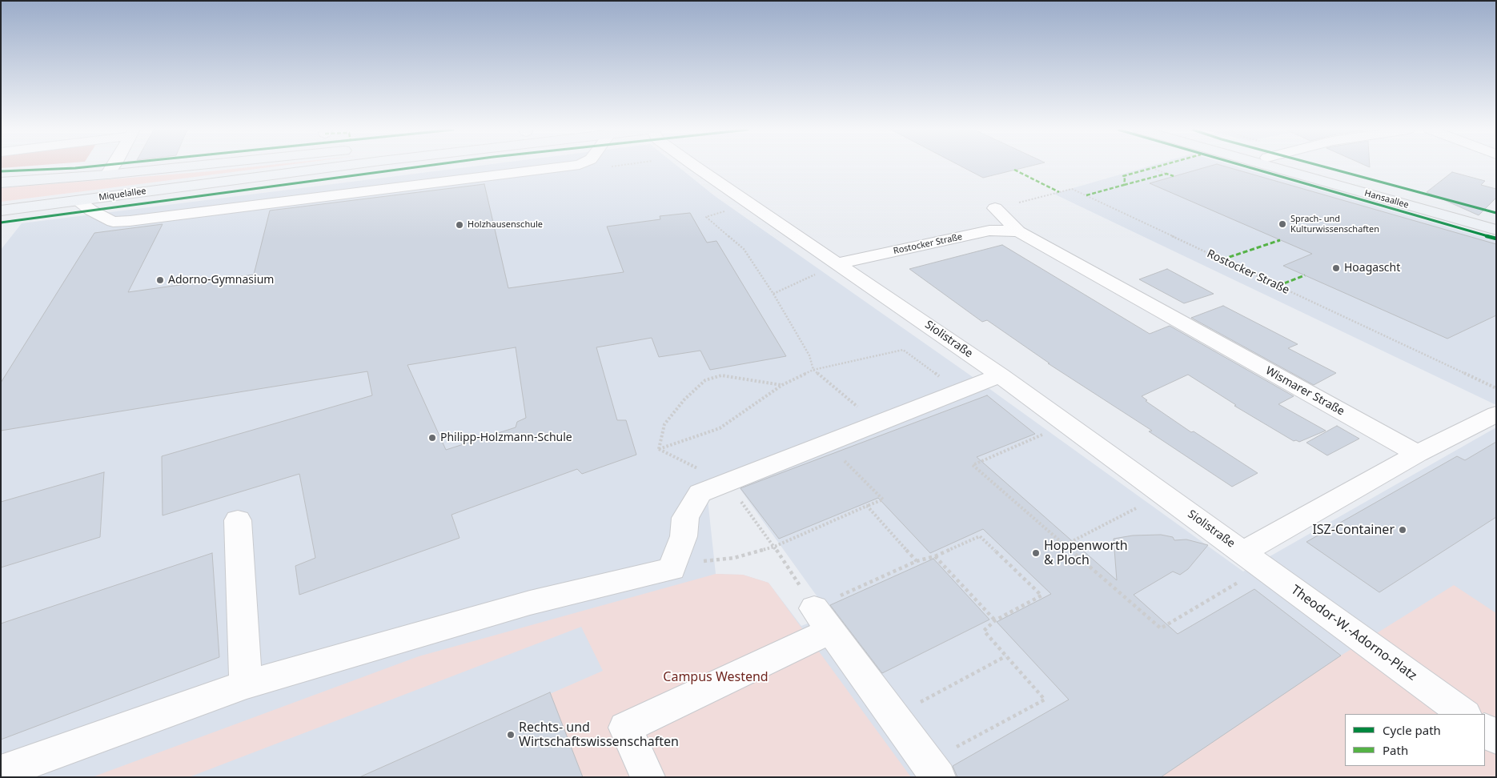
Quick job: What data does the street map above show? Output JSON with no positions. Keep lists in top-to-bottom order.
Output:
{
  "streets": {
    "main road": ["Miquelallee", "Hansaallee"],
    "street": [
      "Rostocker Straße",
      "Siolistraße",
      "Wismarer Straße",
      "Theodor-W.-Adorno-Platz"
    ]
  },
  "crossings": [
    ["Rostocker Straße", "Siolistraße"],
    ["Rostocker Straße", "Wismarer Straße"],
    ["Siolistraße", "Theodor-W.-Adorno-Platz"]
  ],
  "parks": ["Campus Westend"],
  "places": [
    "Sprach- und Kulturwissenschaften",
    "Holzhausenschule",
    "Hoagascht",
    "Adorno-Gymnasium",
    "Philipp-Holzmann-Schule",
    "ISZ-Container",
    "Hoppenworth & Ploch",
    "Rechts- und Wirtschaftswissenschaften"
  ],
  "legend": ["Cycle path", "Path"]
}
